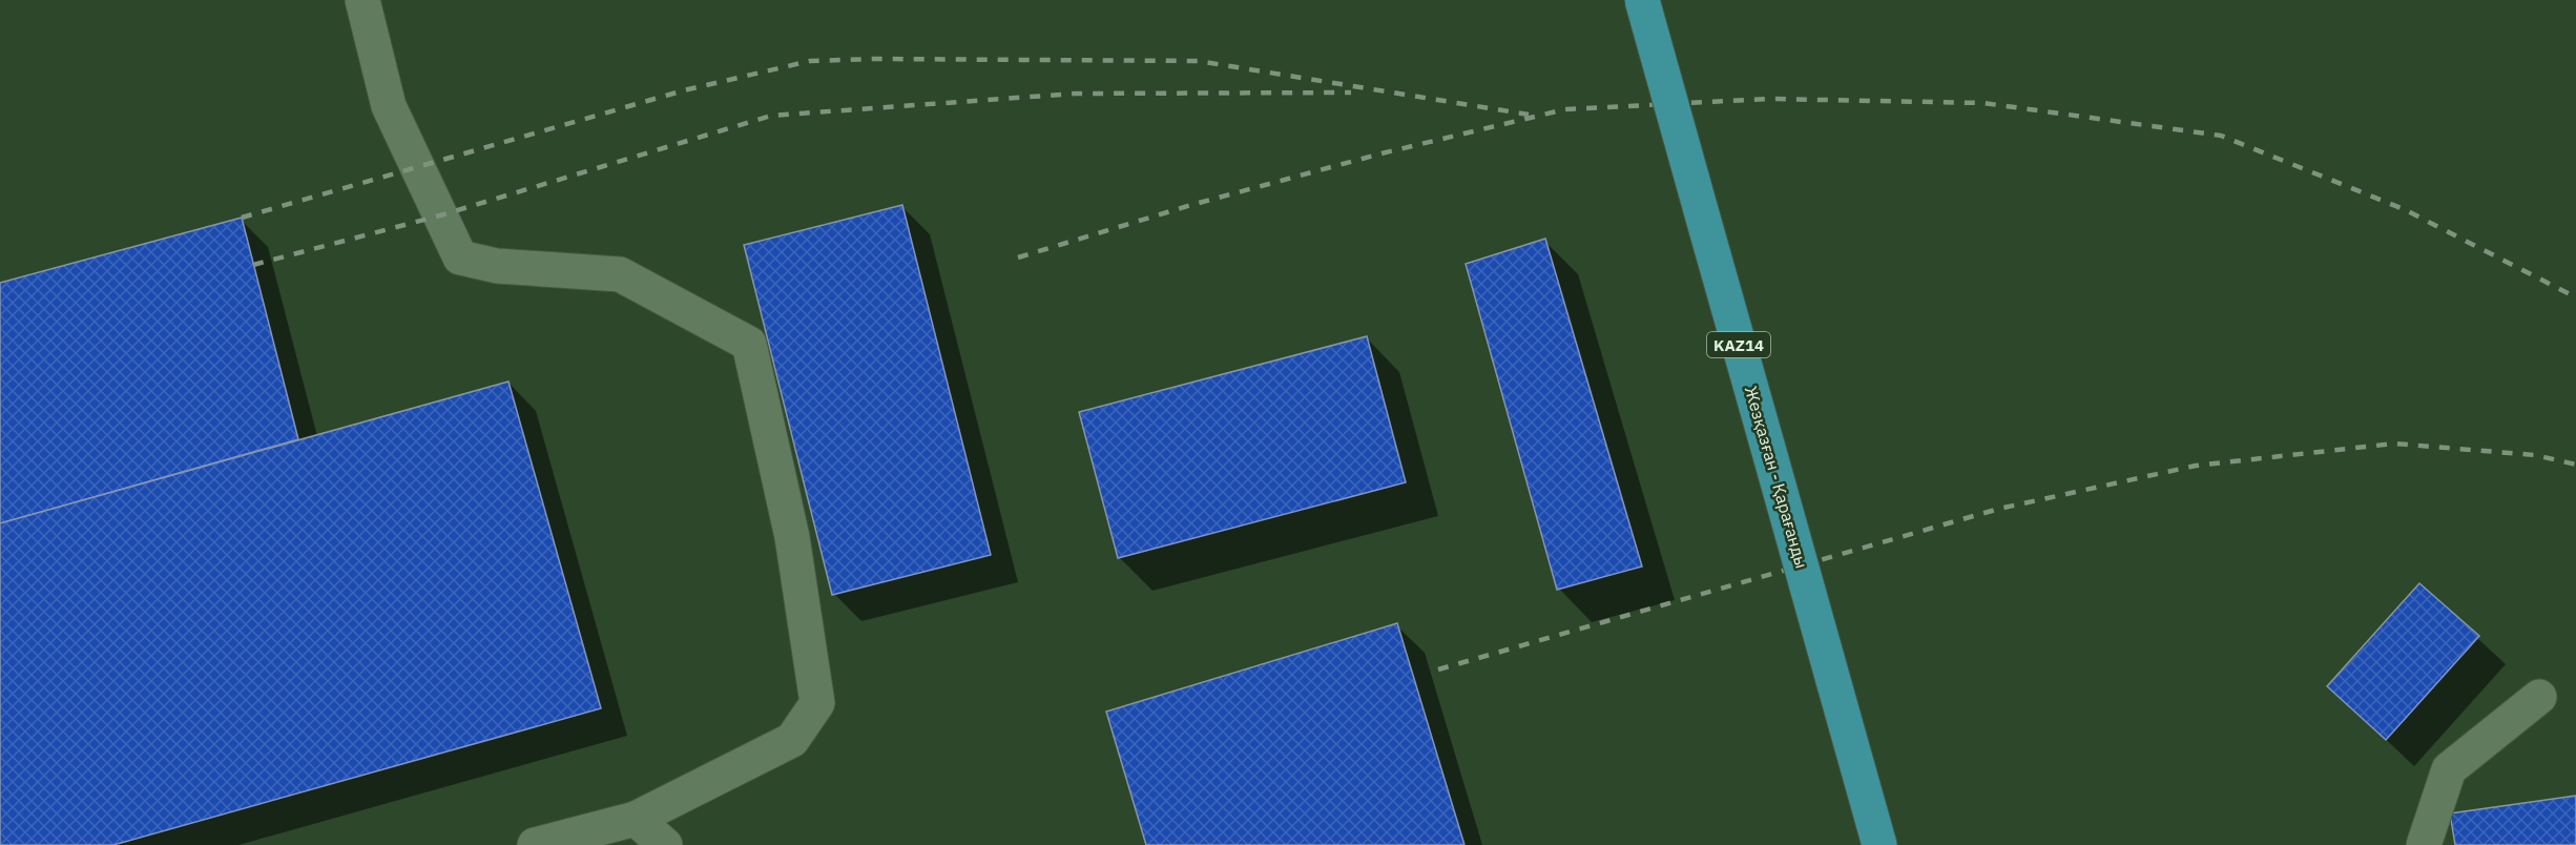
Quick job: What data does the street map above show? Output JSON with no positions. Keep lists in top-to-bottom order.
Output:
{
  "streets": {
    "highway": ["KAZ14", "Жезқазған - Қарағанды"]
  }
}
